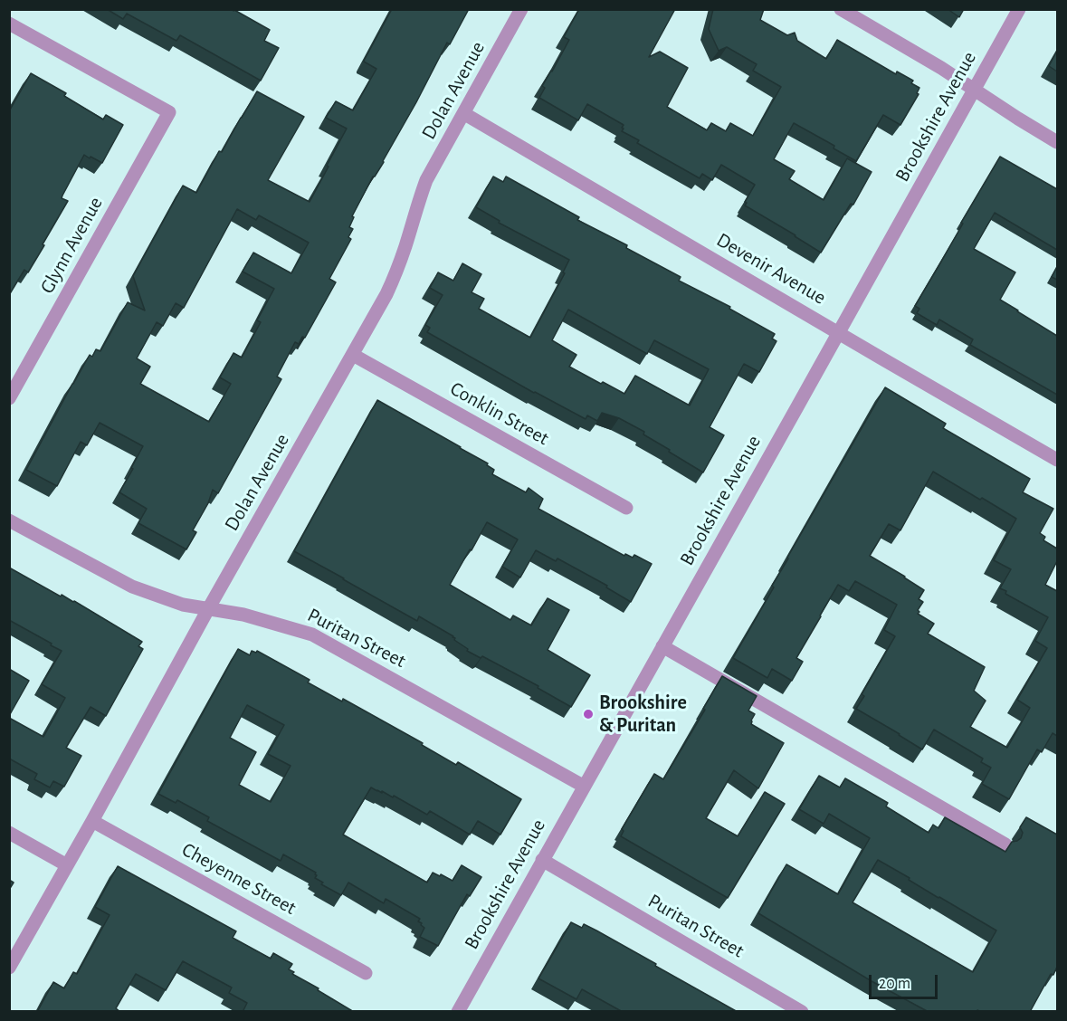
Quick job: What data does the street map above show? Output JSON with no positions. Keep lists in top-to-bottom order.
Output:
{
  "streets": {
    "street": [
      "Dolan Avenue",
      "Brookshire Avenue",
      "Glynn Avenue",
      "Devenir Avenue",
      "Conklin Street",
      "Puritan Street",
      "Cheyenne Street"
    ]
  },
  "crossings": [
    ["Dolan Avenue", "Devenir Avenue"],
    ["Dolan Avenue", "Conklin Street"],
    ["Dolan Avenue", "Puritan Street"],
    ["Dolan Avenue", "Cheyenne Street"],
    ["Brookshire Avenue", "Devenir Avenue"],
    ["Brookshire Avenue", "Puritan Street"]
  ],
  "places": ["Brookshire & Puritan"],
  "scale_bar": "20 m"
}
